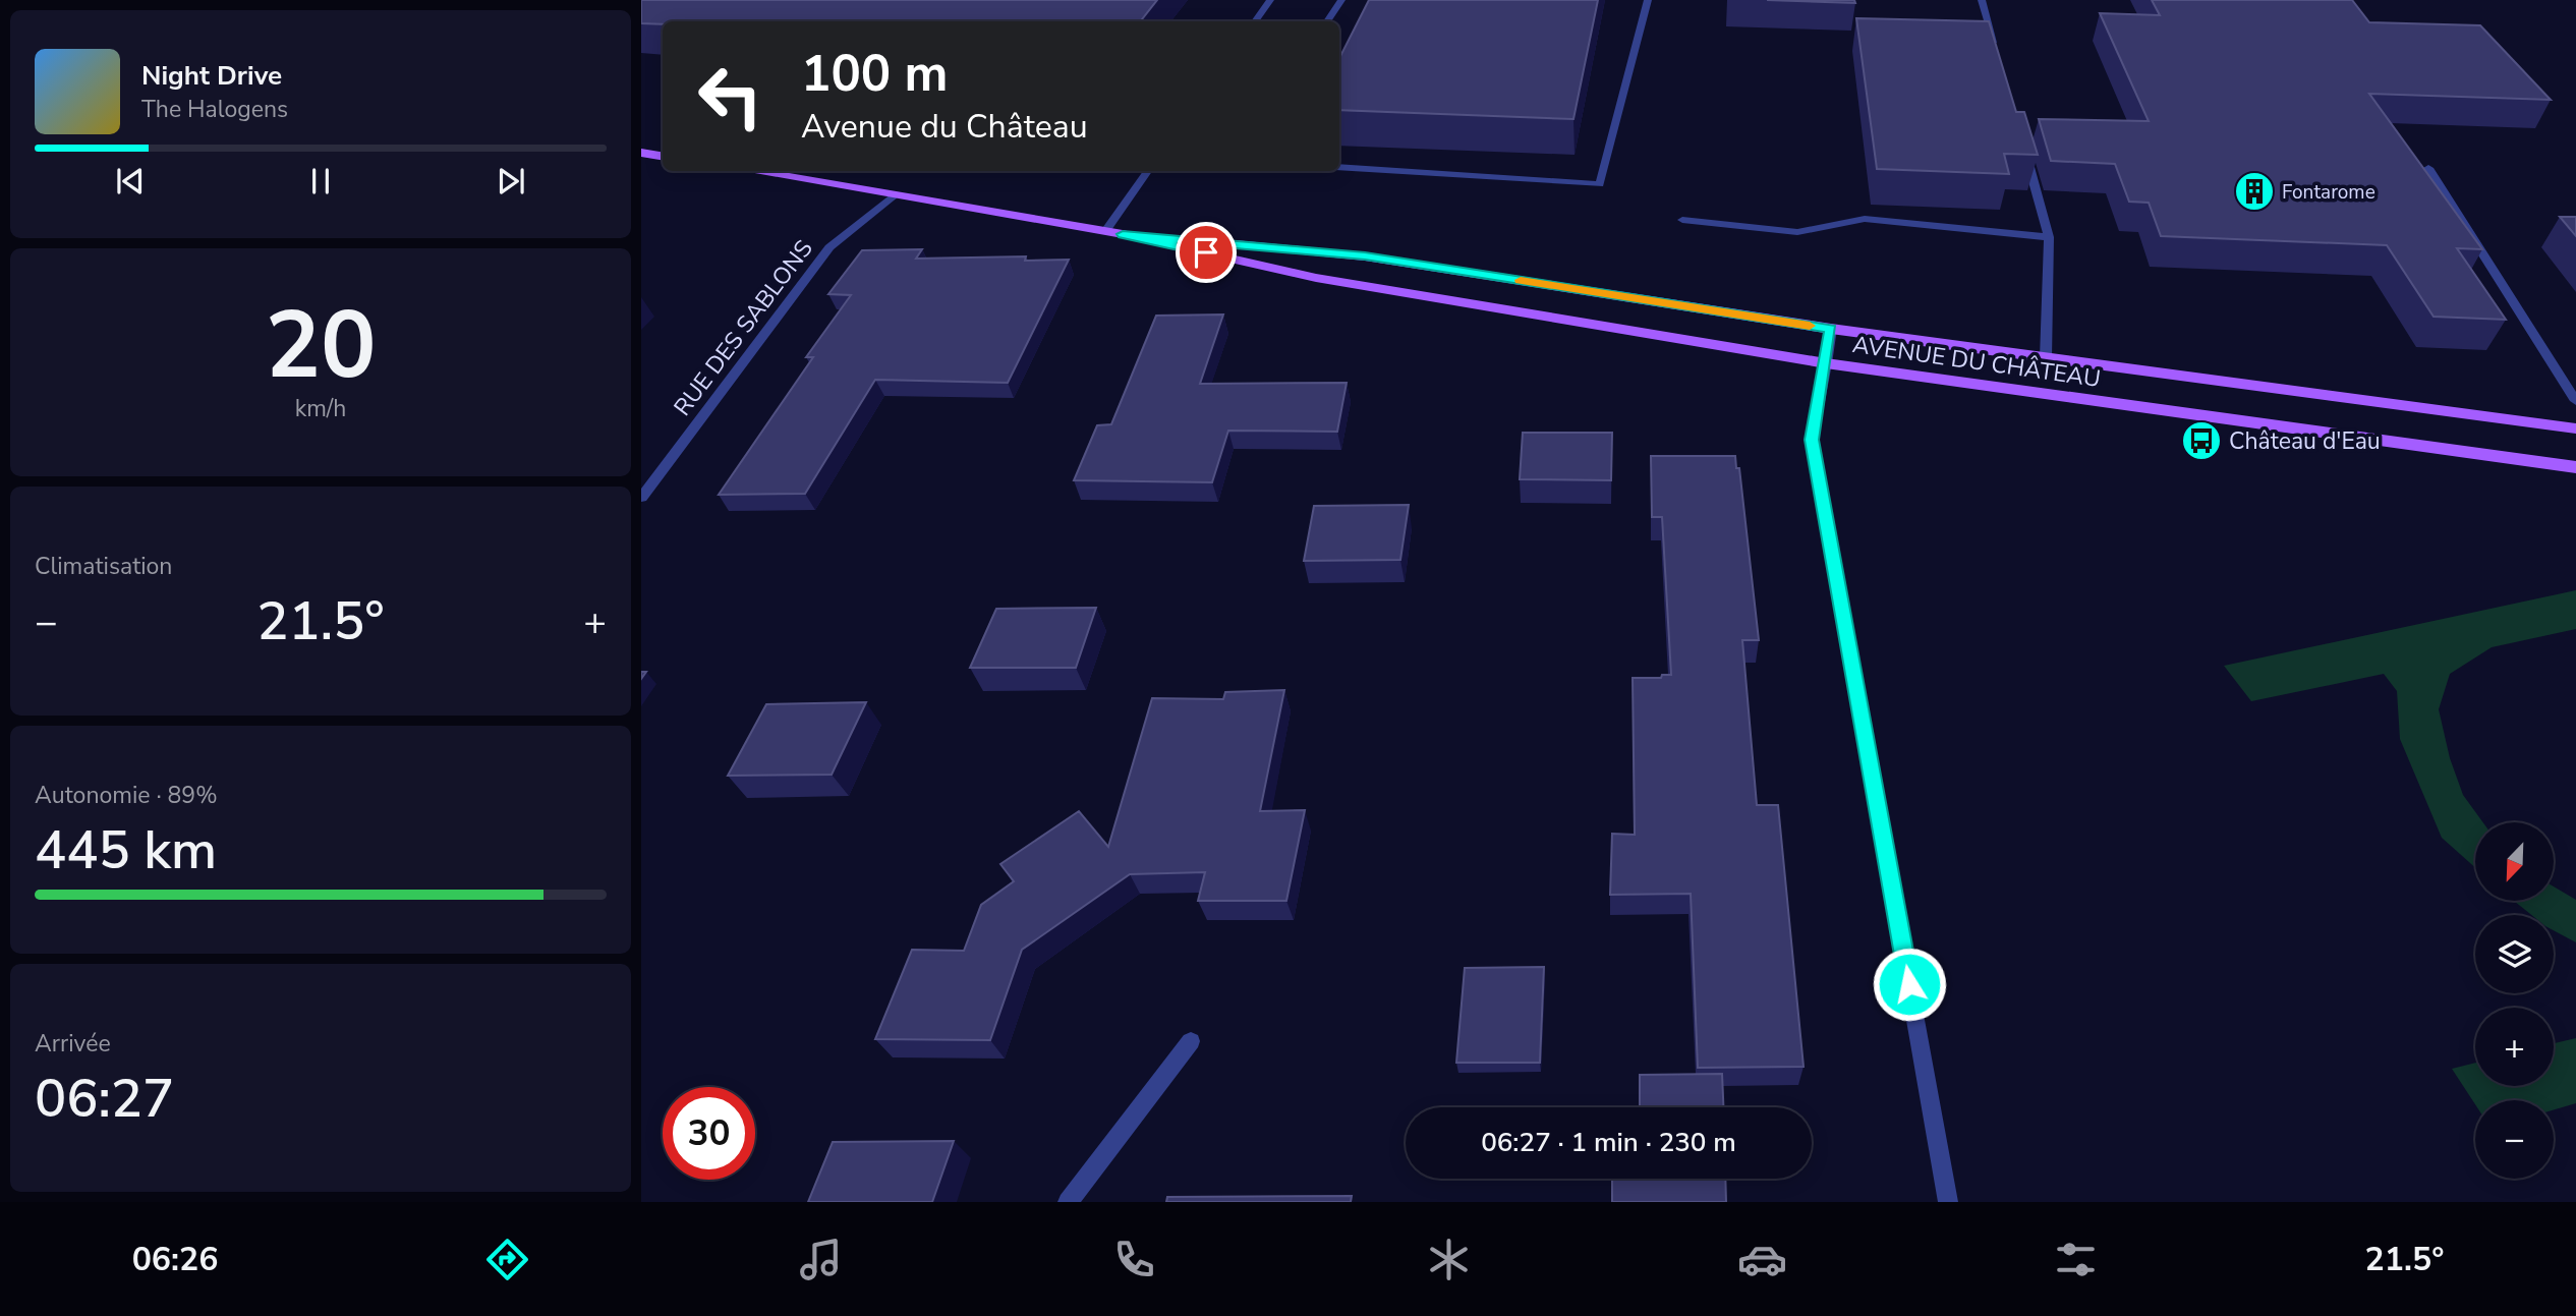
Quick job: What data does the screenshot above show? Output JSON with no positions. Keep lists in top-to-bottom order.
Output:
{
  "streets": {
    "main road": ["AVENUE DU CHÂTEAU"],
    "street": ["RUE DES SABLONS"]
  },
  "crossings": [
    ["RUE DES SABLONS", "AVENUE DU CHÂTEAU"]
  ],
  "places": {
    "building": ["Fontarome"],
    "bus stop": ["Château d'Eau"]
  },
  "north": "bottom left",
  "page": {
    "turn": ["100 m", "Avenue du Château"],
    "song": ["Night Drive", "The Halogens"],
    "tile": [
      ["20", "km/h"],
      "Climatisation",
      ["Autonomie · 89%", "445 km"],
      ["Arrivée", "06:27"]
    ],
    "heat": ["−", "21.5°", "+"],
    "map_buttons": ["+", "−"],
    "limit": "30",
    "trip": "06:27 · 1 min · 230 m",
    "tabs": ["06:26", "21.5°"]
  }
}
